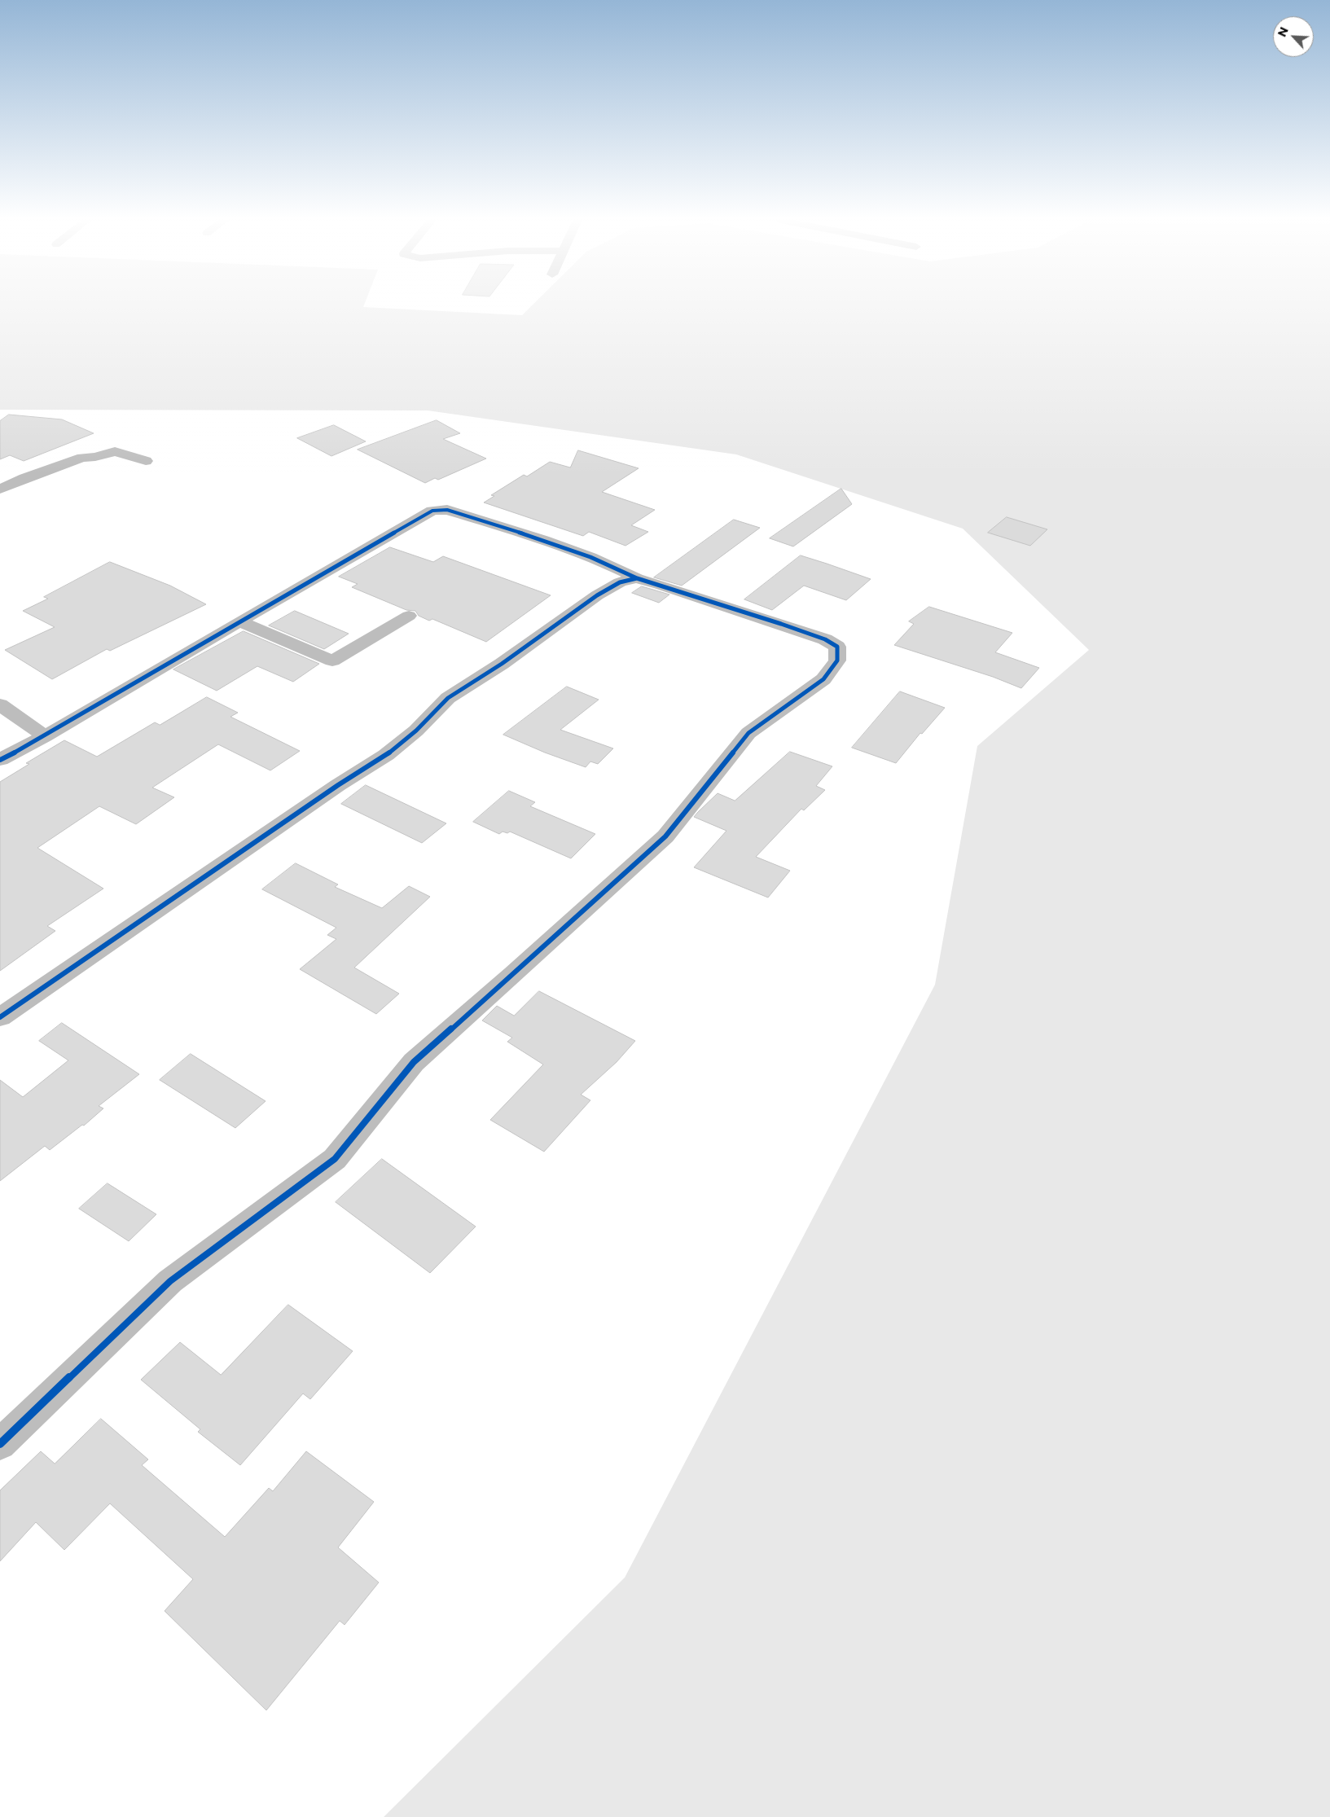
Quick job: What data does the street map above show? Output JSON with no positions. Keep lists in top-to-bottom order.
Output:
{
  "north": "top left"
}
